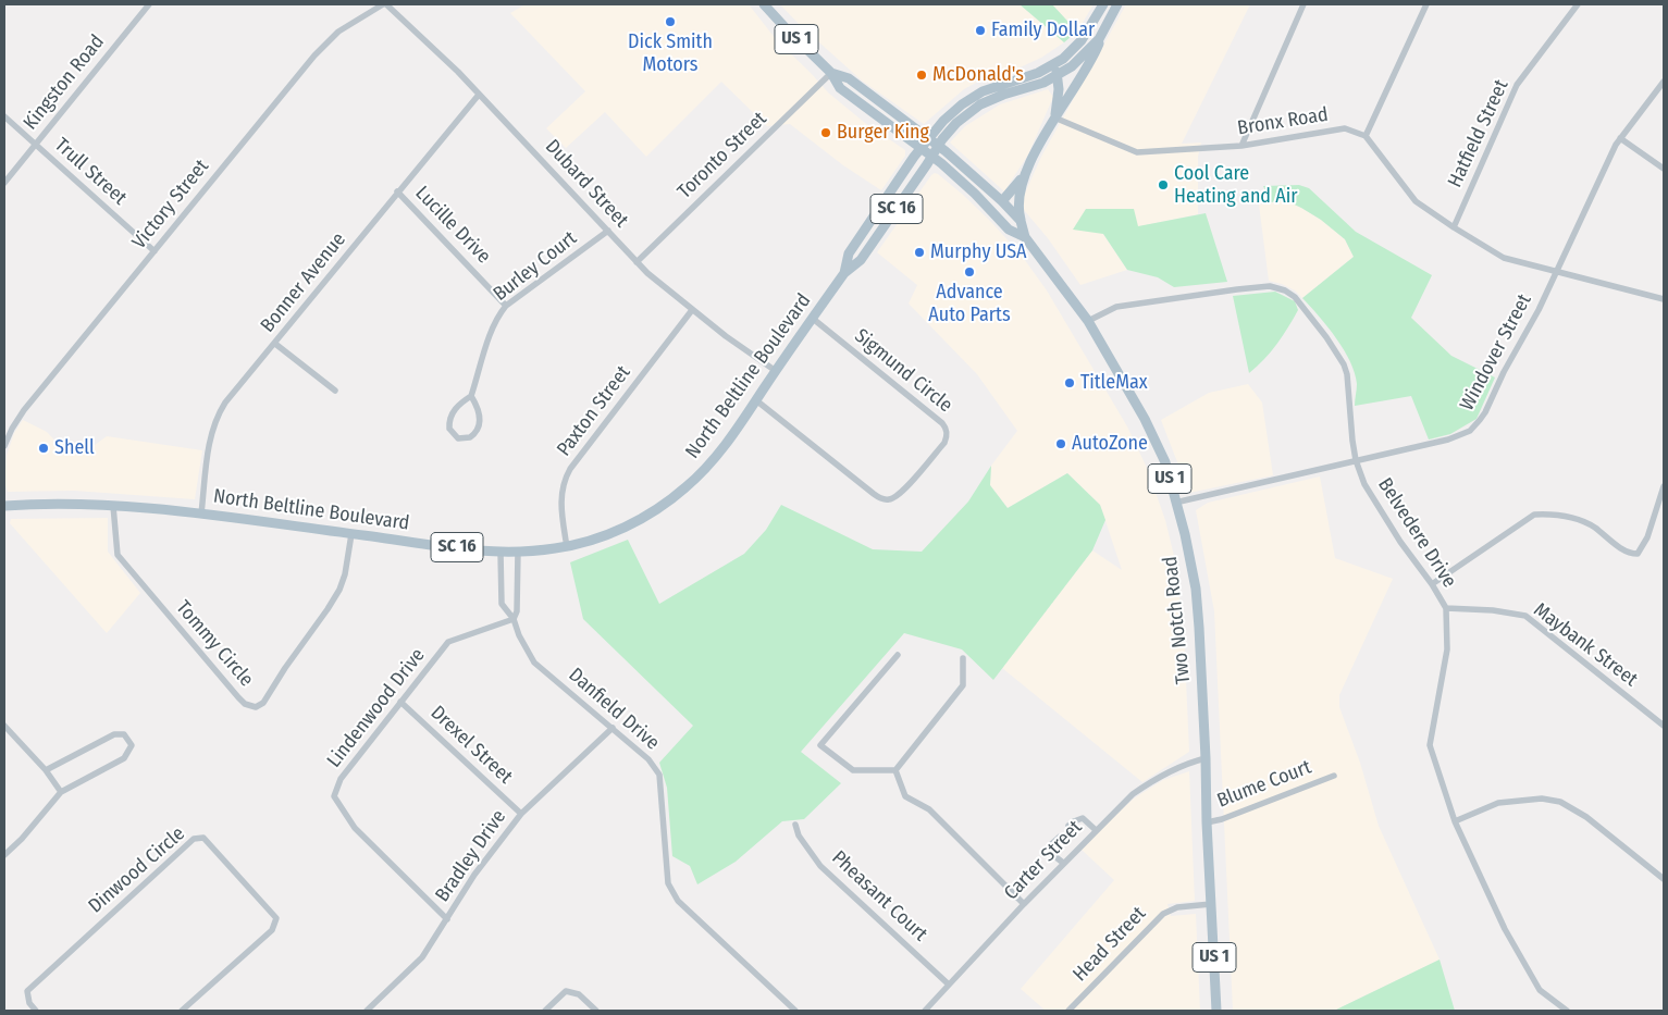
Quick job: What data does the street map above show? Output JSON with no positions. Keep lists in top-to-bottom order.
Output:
{
  "streets": {
    "main road": [
      "US 1",
      "SC 16",
      "North Beltline Boulevard",
      "Two Notch Road"
    ],
    "street": [
      "Kingston Road",
      "Bronx Road",
      "Hatfield Street",
      "Toronto Street",
      "Trull Street",
      "Dubard Street",
      "Victory Street",
      "Lucille Drive",
      "Burley Court",
      "Bonner Avenue",
      "Windover Street",
      "Sigmund Circle",
      "Paxton Street",
      "Belvedere Drive",
      "Tommy Circle",
      "Maybank Street",
      "Lindenwood Drive",
      "Danfield Drive",
      "Drexel Street",
      "Blume Court",
      "Bradley Drive",
      "Carter Street",
      "Dinwood Circle",
      "Pheasant Court",
      "Head Street"
    ]
  },
  "crossings": [
    ["Kingston Road", "Trull Street"],
    ["Toronto Street", "Dubard Street"],
    ["Toronto Street", "Two Notch Road"],
    ["Trull Street", "Victory Street"],
    ["Dubard Street", "Victory Street"],
    ["Dubard Street", "Burley Court"],
    ["Dubard Street", "Bonner Avenue"],
    ["Dubard Street", "North Beltline Boulevard"],
    ["Dubard Street", "Paxton Street"],
    ["Lucille Drive", "Burley Court"],
    ["Lucille Drive", "Bonner Avenue"],
    ["Bonner Avenue", "North Beltline Boulevard"],
    ["Windover Street", "Belvedere Drive"],
    ["Windover Street", "Two Notch Road"],
    ["Sigmund Circle", "North Beltline Boulevard"],
    ["North Beltline Boulevard", "Paxton Street"],
    ["North Beltline Boulevard", "Two Notch Road"],
    ["North Beltline Boulevard", "Tommy Circle"],
    ["North Beltline Boulevard", "Danfield Drive"],
    ["Belvedere Drive", "Two Notch Road"],
    ["Belvedere Drive", "Maybank Street"],
    ["Two Notch Road", "Blume Court"],
    ["Two Notch Road", "Carter Street"],
    ["Two Notch Road", "Head Street"],
    ["Lindenwood Drive", "Danfield Drive"],
    ["Lindenwood Drive", "Drexel Street"],
    ["Lindenwood Drive", "Bradley Drive"],
    ["Danfield Drive", "Bradley Drive"],
    ["Drexel Street", "Bradley Drive"],
    ["Carter Street", "Pheasant Court"]
  ],
  "places": [
    "Dick Smith Motors",
    "Family Dollar",
    "McDonald's",
    "Burger King",
    "Cool Care Heating and Air",
    "Murphy USA",
    "Advance Auto Parts",
    "TitleMax",
    "AutoZone",
    "Shell"
  ]
}
